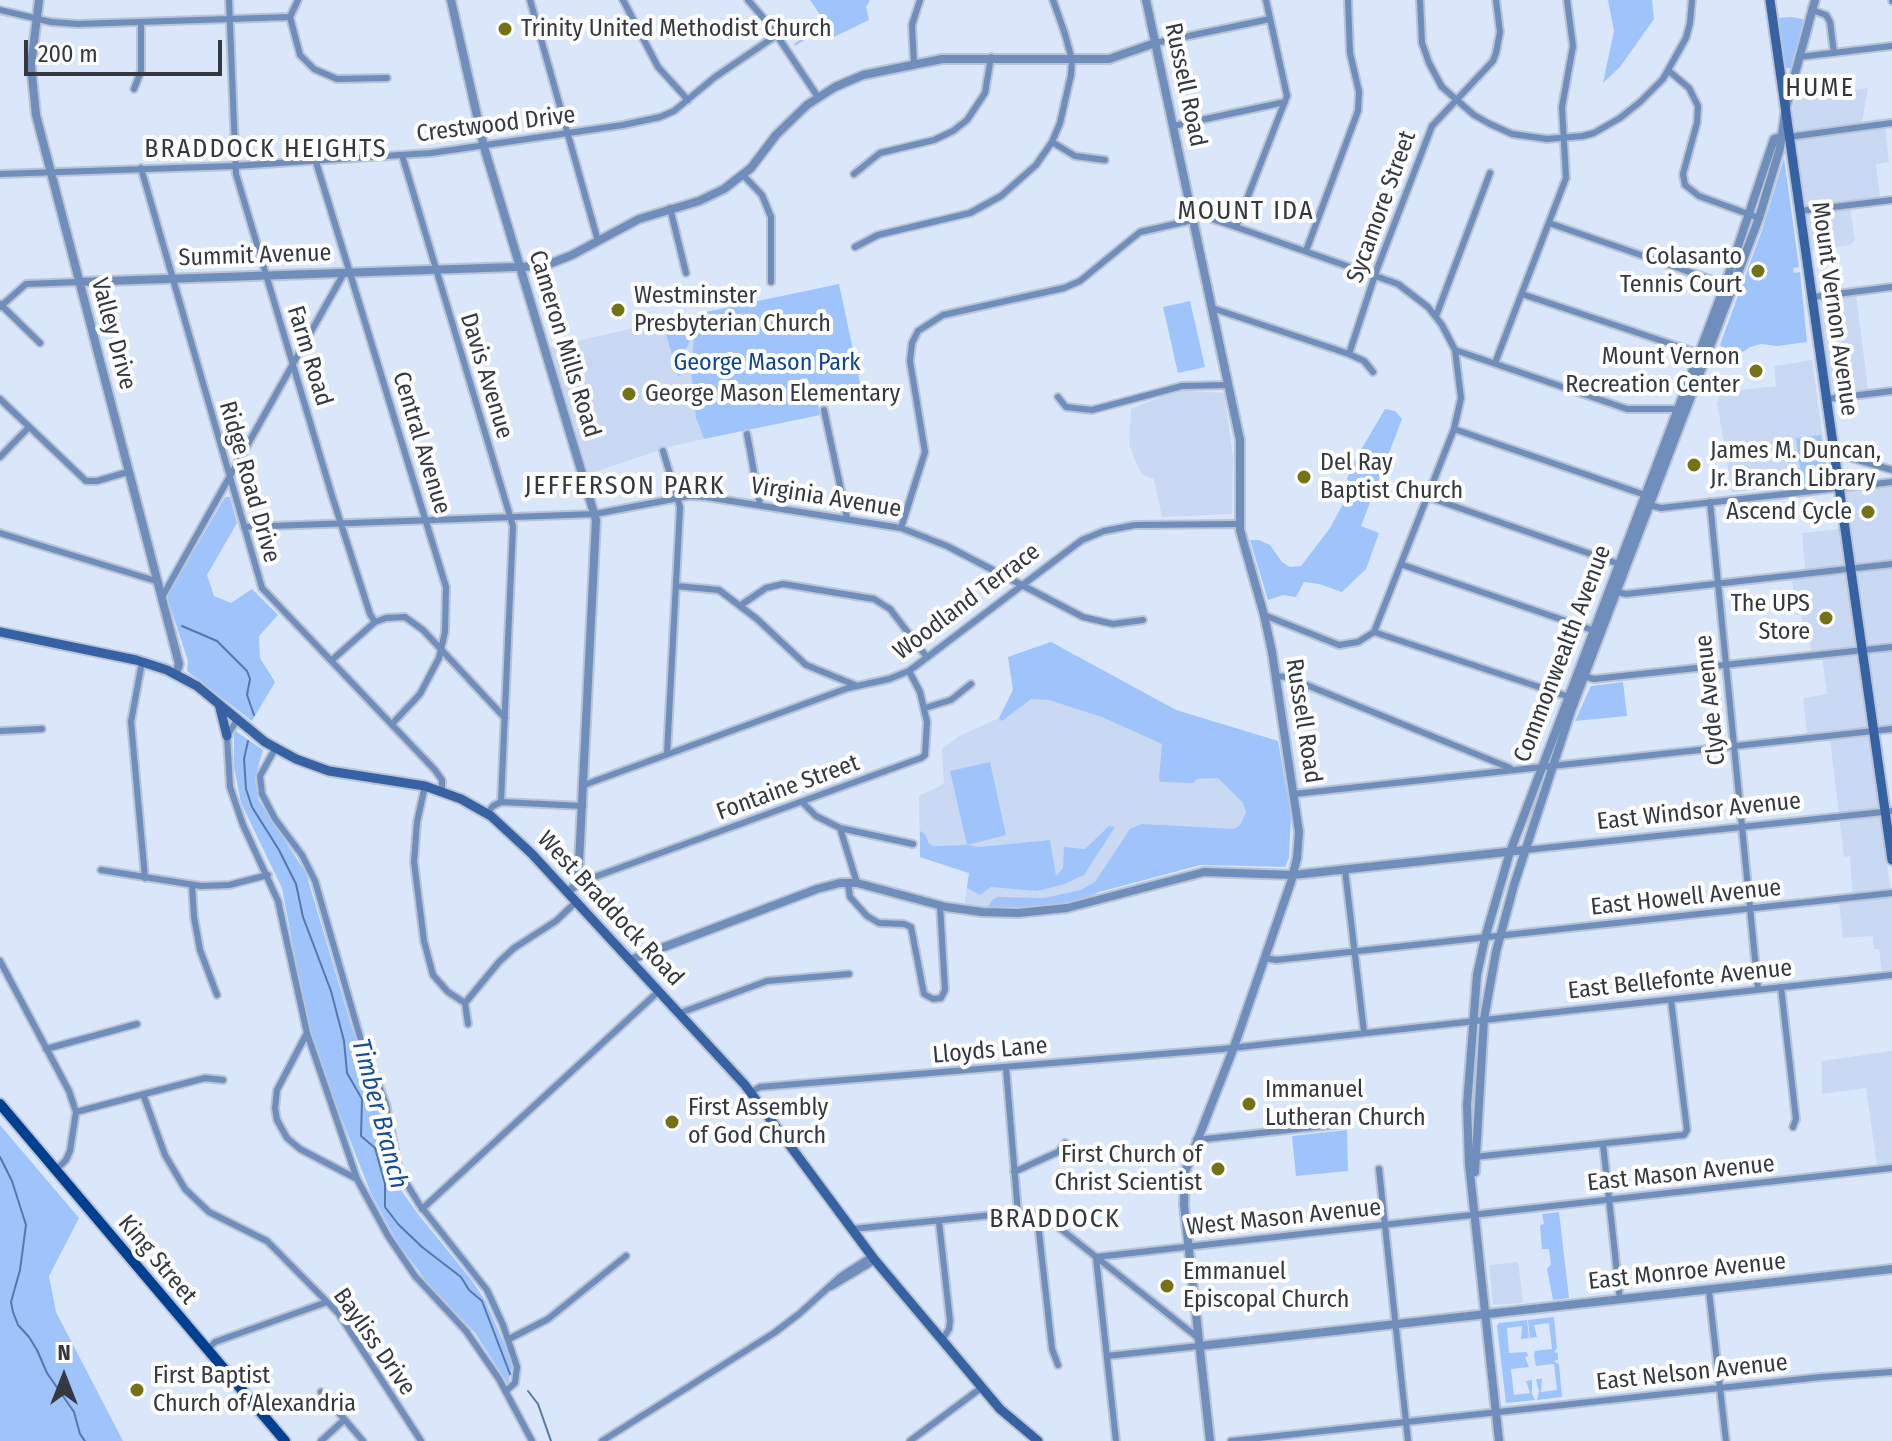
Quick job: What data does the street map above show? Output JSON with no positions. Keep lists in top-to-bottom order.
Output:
{
  "streets": {
    "main road": ["Mount Vernon Avenue", "West Braddock Road", "King Street"],
    "street": [
      "Russell Road",
      "Crestwood Drive",
      "Sycamore Street",
      "Summit Avenue",
      "Valley Drive",
      "Cameron Mills Road",
      "Farm Road",
      "Davis Avenue",
      "Central Avenue",
      "Ridge Road Drive",
      "Virginia Avenue",
      "Woodland Terrace",
      "Commonwealth Avenue",
      "Clyde Avenue",
      "Fontaine Street",
      "East Windsor Avenue",
      "East Howell Avenue",
      "East Bellefonte Avenue",
      "Lloyds Lane",
      "East Mason Avenue",
      "West Mason Avenue",
      "East Monroe Avenue",
      "Bayliss Drive",
      "East Nelson Avenue"
    ]
  },
  "crossings": [
    ["Russell Road", "Summit Avenue"],
    ["Russell Road", "Woodland Terrace"],
    ["Russell Road", "East Windsor Avenue"],
    ["Russell Road", "East Howell Avenue"],
    ["Russell Road", "Lloyds Lane"],
    ["Russell Road", "West Mason Avenue"],
    ["Russell Road", "East Monroe Avenue"],
    ["Crestwood Drive", "Valley Drive"],
    ["Crestwood Drive", "Cameron Mills Road"],
    ["Crestwood Drive", "Farm Road"],
    ["Crestwood Drive", "Davis Avenue"],
    ["Crestwood Drive", "Central Avenue"],
    ["Crestwood Drive", "Ridge Road Drive"],
    ["Summit Avenue", "Valley Drive"],
    ["Summit Avenue", "Cameron Mills Road"],
    ["Summit Avenue", "Farm Road"],
    ["Summit Avenue", "Davis Avenue"],
    ["Summit Avenue", "Central Avenue"],
    ["Summit Avenue", "Ridge Road Drive"],
    ["Mount Vernon Avenue", "Commonwealth Avenue"],
    ["Mount Vernon Avenue", "East Windsor Avenue"],
    ["Valley Drive", "West Braddock Road"],
    ["Cameron Mills Road", "Virginia Avenue"],
    ["Cameron Mills Road", "Woodland Terrace"],
    ["Cameron Mills Road", "Fontaine Street"],
    ["Farm Road", "Virginia Avenue"],
    ["Davis Avenue", "Virginia Avenue"],
    ["Central Avenue", "Ridge Road Drive"],
    ["Central Avenue", "Virginia Avenue"],
    ["Ridge Road Drive", "Virginia Avenue"],
    ["Ridge Road Drive", "West Braddock Road"],
    ["Virginia Avenue", "Woodland Terrace"],
    ["Woodland Terrace", "Fontaine Street"],
    ["Commonwealth Avenue", "East Windsor Avenue"],
    ["Commonwealth Avenue", "East Howell Avenue"],
    ["Commonwealth Avenue", "East Bellefonte Avenue"],
    ["Commonwealth Avenue", "East Mason Avenue"],
    ["Commonwealth Avenue", "West Mason Avenue"],
    ["Commonwealth Avenue", "East Monroe Avenue"],
    ["Commonwealth Avenue", "East Nelson Avenue"],
    ["Clyde Avenue", "East Windsor Avenue"],
    ["Clyde Avenue", "East Howell Avenue"],
    ["Clyde Avenue", "East Bellefonte Avenue"],
    ["West Braddock Road", "Lloyds Lane"],
    ["East Bellefonte Avenue", "Lloyds Lane"],
    ["East Mason Avenue", "West Mason Avenue"]
  ],
  "districts": [
    "HUME",
    "BRADDOCK HEIGHTS",
    "MOUNT IDA",
    "JEFFERSON PARK",
    "BRADDOCK"
  ],
  "water": ["Timber Branch"],
  "parks": ["George Mason Park"],
  "places": [
    "Trinity United Methodist Church",
    "Colasanto Tennis Court",
    "Westminster Presbyterian Church",
    "Mount Vernon Recreation Center",
    "George Mason Elementary",
    "James M. Duncan, Jr. Branch Library",
    "Del Ray Baptist Church",
    "Ascend Cycle",
    "The UPS Store",
    "Immanuel Lutheran Church",
    "First Assembly of God Church",
    "First Church of Christ Scientist",
    "Emmanuel Episcopal Church",
    "First Baptist Church of Alexandria"
  ],
  "scale_bar": "200 m",
  "north": "top"
}
